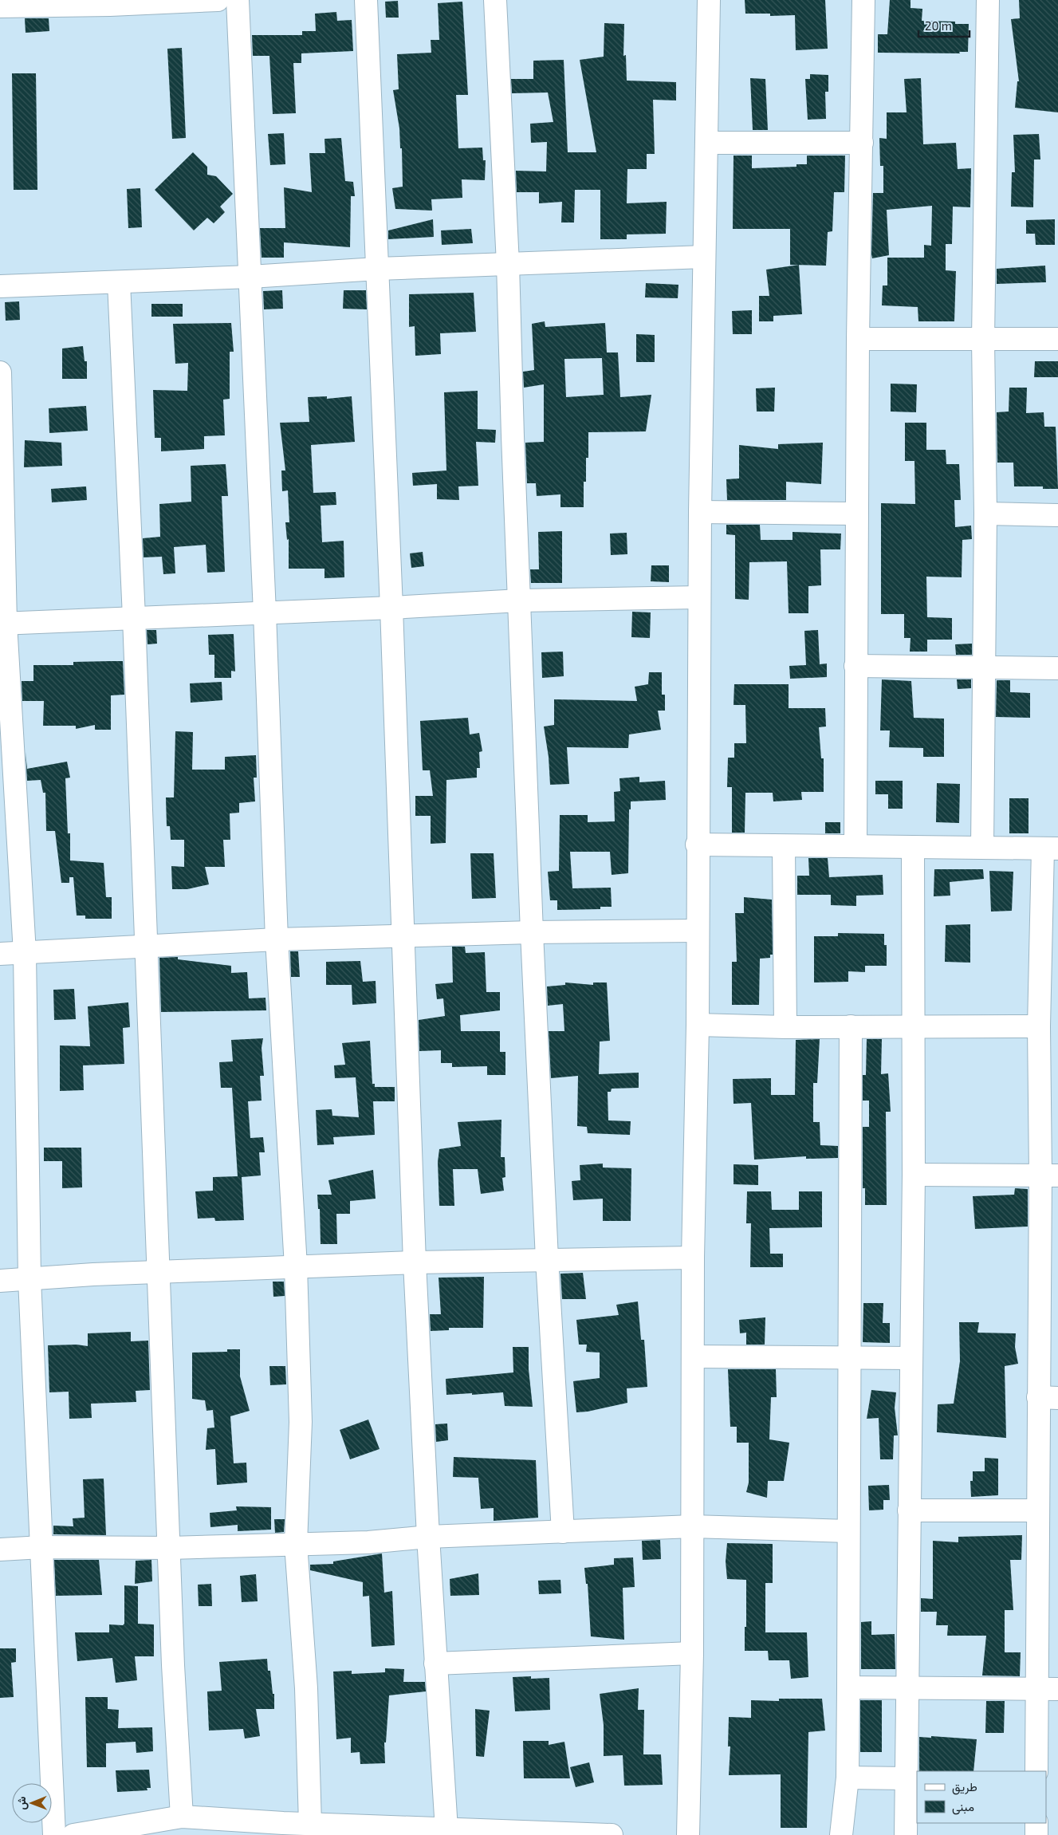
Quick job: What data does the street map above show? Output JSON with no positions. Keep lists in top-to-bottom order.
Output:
{
  "legend": ["طريق", "مبنى"],
  "scale_bar": "20 m",
  "north": "left"
}
